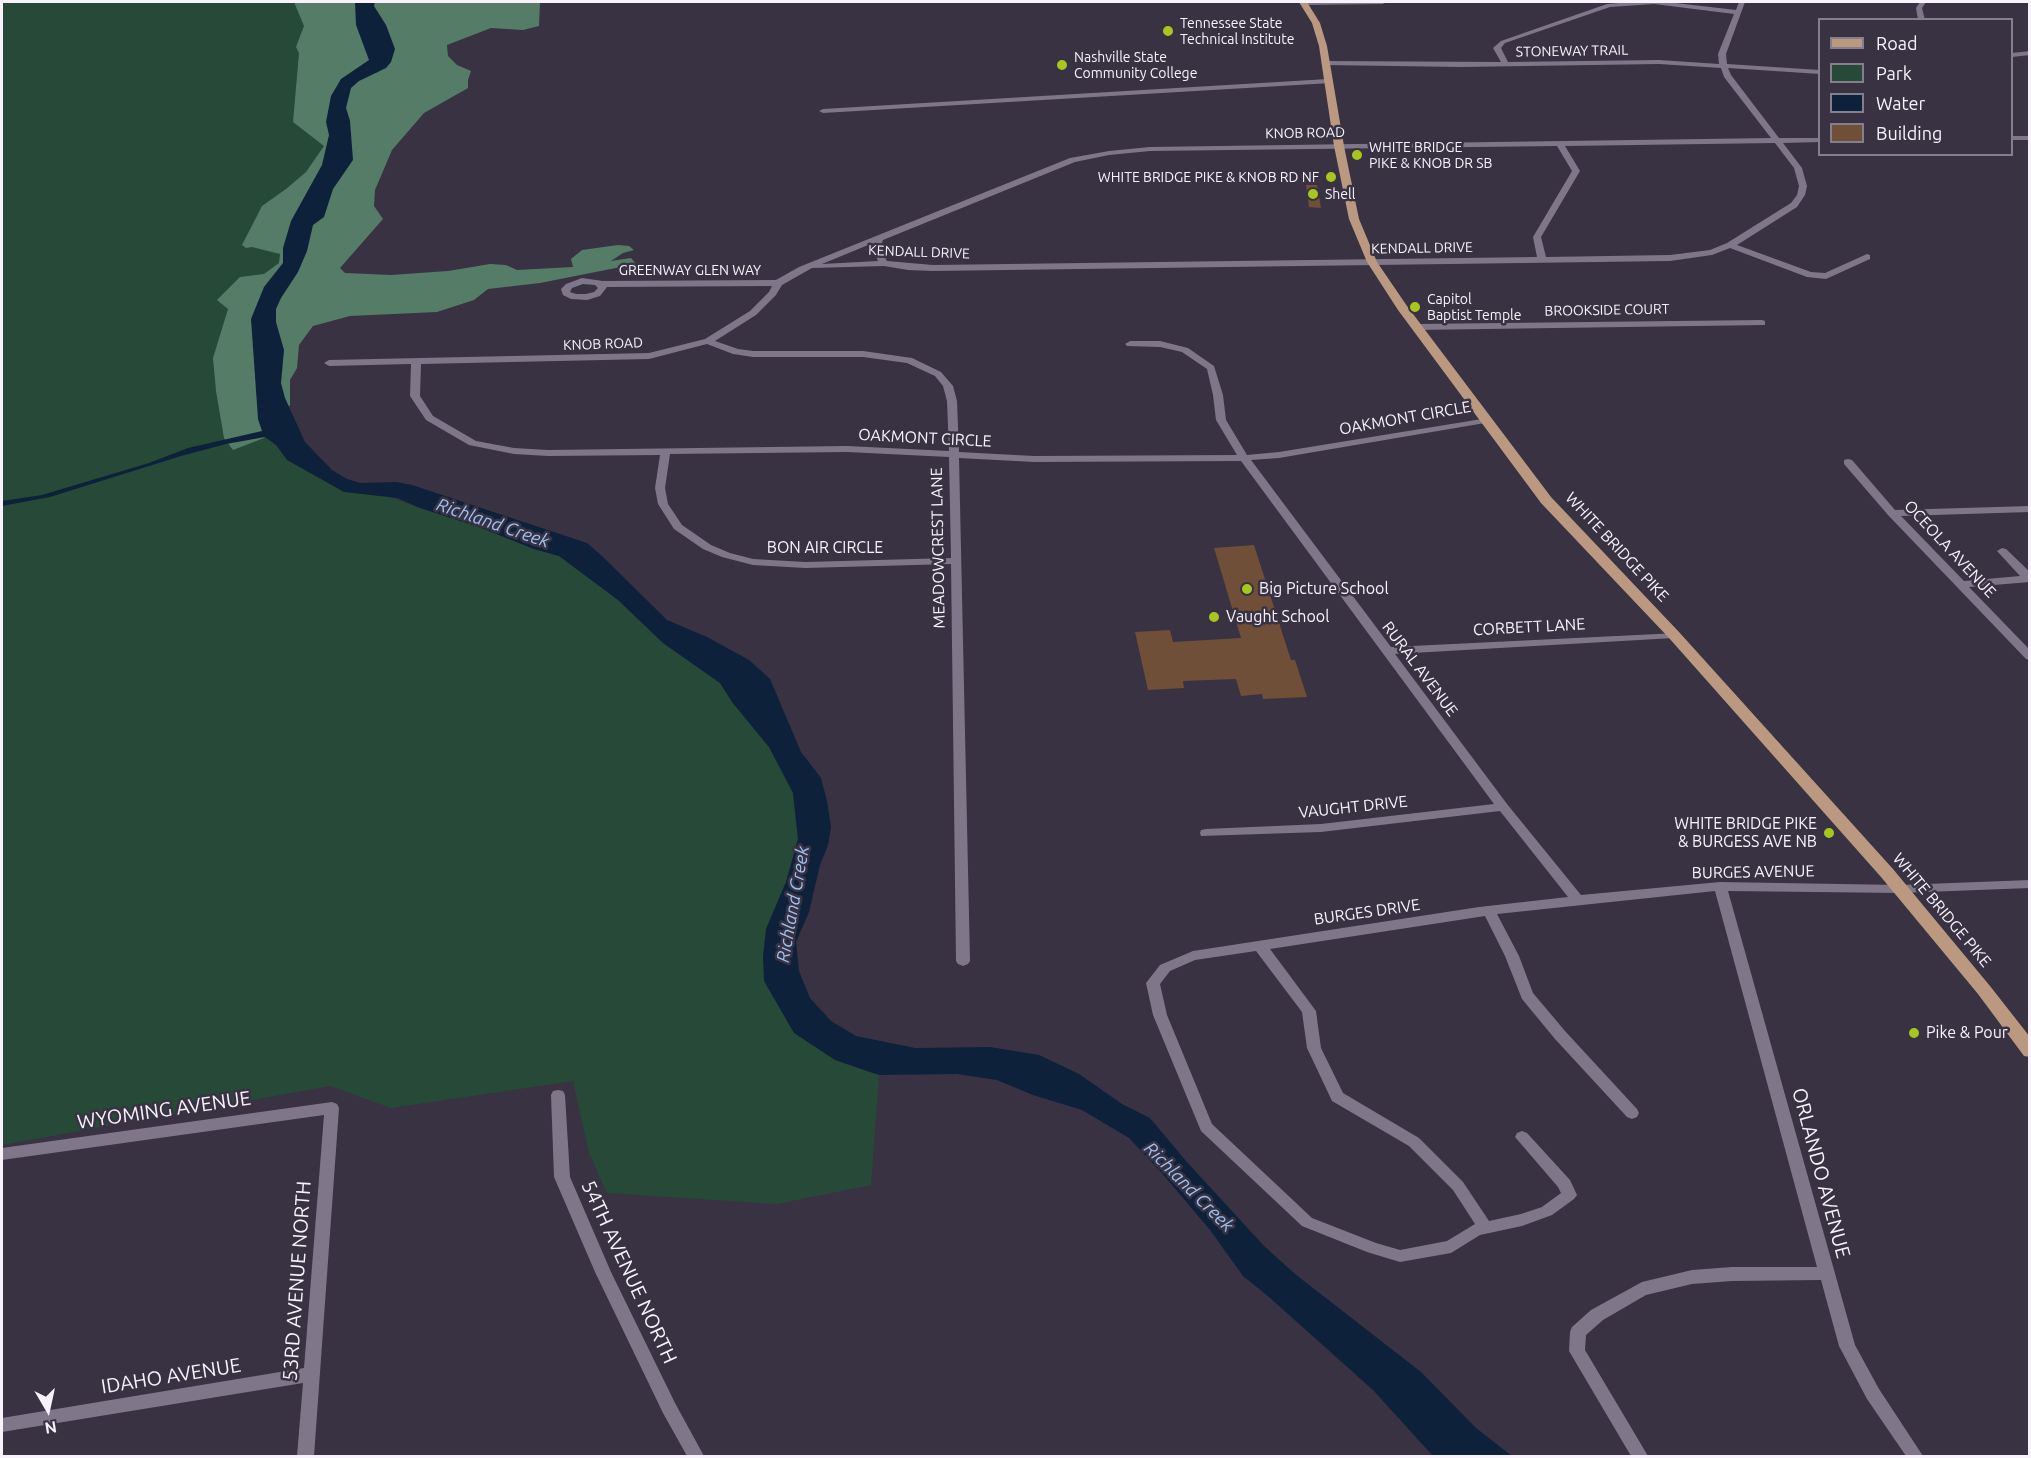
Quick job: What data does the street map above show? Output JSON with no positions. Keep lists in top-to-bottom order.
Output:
{
  "streets": {
    "main road": ["WHITE BRIDGE PIKE"],
    "street": [
      "STONEWAY TRAIL",
      "KNOB ROAD",
      "KENDALL DRIVE",
      "GREENWAY GLEN WAY",
      "BROOKSIDE COURT",
      "OAKMONT CIRCLE",
      "BON AIR CIRCLE",
      "MEADOWCREST LANE",
      "OCEOLA AVENUE",
      "CORBETT LANE",
      "RURAL AVENUE",
      "VAUGHT DRIVE",
      "BURGES AVENUE",
      "BURGES DRIVE",
      "WYOMING AVENUE",
      "ORLANDO AVENUE",
      "54TH AVENUE NORTH",
      "53RD AVENUE NORTH",
      "IDAHO AVENUE"
    ]
  },
  "crossings": [
    ["STONEWAY TRAIL", "KENDALL DRIVE"],
    ["STONEWAY TRAIL", "WHITE BRIDGE PIKE"],
    ["KNOB ROAD", "KENDALL DRIVE"],
    ["KNOB ROAD", "GREENWAY GLEN WAY"],
    ["KNOB ROAD", "OAKMONT CIRCLE"],
    ["KNOB ROAD", "WHITE BRIDGE PIKE"],
    ["KNOB ROAD", "MEADOWCREST LANE"],
    ["KENDALL DRIVE", "WHITE BRIDGE PIKE"],
    ["BROOKSIDE COURT", "WHITE BRIDGE PIKE"],
    ["OAKMONT CIRCLE", "WHITE BRIDGE PIKE"],
    ["OAKMONT CIRCLE", "BON AIR CIRCLE"],
    ["OAKMONT CIRCLE", "MEADOWCREST LANE"],
    ["OAKMONT CIRCLE", "RURAL AVENUE"],
    ["WHITE BRIDGE PIKE", "CORBETT LANE"],
    ["WHITE BRIDGE PIKE", "BURGES AVENUE"],
    ["BON AIR CIRCLE", "MEADOWCREST LANE"],
    ["CORBETT LANE", "RURAL AVENUE"],
    ["RURAL AVENUE", "VAUGHT DRIVE"],
    ["RURAL AVENUE", "BURGES AVENUE"],
    ["BURGES AVENUE", "BURGES DRIVE"],
    ["BURGES AVENUE", "ORLANDO AVENUE"],
    ["WYOMING AVENUE", "53RD AVENUE NORTH"],
    ["53RD AVENUE NORTH", "IDAHO AVENUE"]
  ],
  "water": ["Richland Creek"],
  "places": [
    "Tennessee State Technical Institute",
    "Nashville State Community College",
    "WHITE BRIDGE PIKE & KNOB DR SB",
    "WHITE BRIDGE PIKE & KNOB RD NF",
    "Shell",
    "Capitol Baptist Temple",
    "Big Picture School",
    "Vaught School",
    "WHITE BRIDGE PIKE & BURGESS AVE NB",
    "Pike & Pour"
  ],
  "legend": [
    "Road",
    "Park",
    "Water",
    "Building"
  ],
  "north": "bottom"
}
